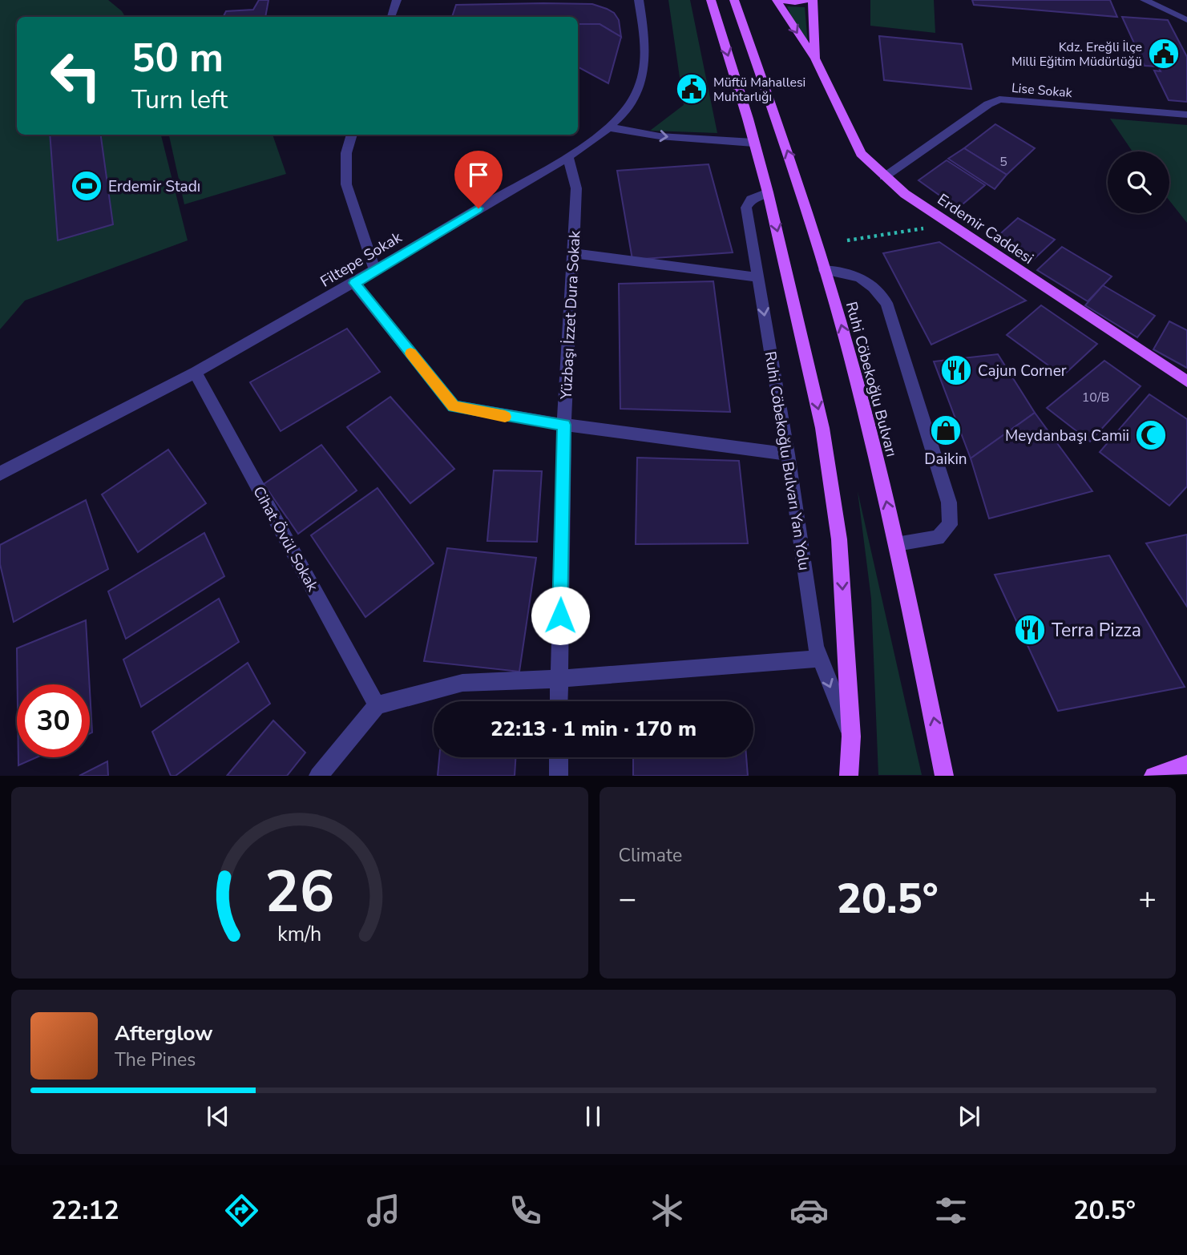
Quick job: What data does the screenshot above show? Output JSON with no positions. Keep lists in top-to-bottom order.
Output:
{
  "streets": {
    "main road": ["Erdemir Caddesi", "Ruhi Cöbekoğlu Bulvarı"],
    "street": [
      "Lise Sokak",
      "Filtepe Sokak",
      "Yüzbaşı İzzet Dura Sokak",
      "Ruhi Cöbekoğlu Bulvarı Yan Yolu",
      "Cihat Övül Sokak"
    ]
  },
  "crossings": [
    ["Lise Sokak", "Erdemir Caddesi"],
    ["Filtepe Sokak", "Yüzbaşı İzzet Dura Sokak"],
    ["Filtepe Sokak", "Cihat Övül Sokak"]
  ],
  "one_way": ["Ruhi Cöbekoğlu Bulvarı Yan Yolu"],
  "places": {
    "public building": ["Kdz. Ereğli İlçe Milli Eğitim Müdürlüğü", "Müftü Mahallesi Muhtarlığı"],
    "sports": ["Erdemir Stadı"],
    "restaurant": ["Cajun Corner", "Terra Pizza"],
    "shop": ["Daikin"],
    "mosque": ["Meydanbaşı Camii"]
  },
  "house_numbers": ["5", "10/B"],
  "page": {
    "turn": ["50 m", "Turn left"],
    "limit": "30",
    "trip": "22:13 · 1 min · 170 m",
    "tile": "Climate",
    "heat": ["−", "20.5°", "+"],
    "song": ["Afterglow", "The Pines"],
    "tabs": ["22:12", "20.5°"],
    "gauge": ["26", "km/h"]
  }
}
